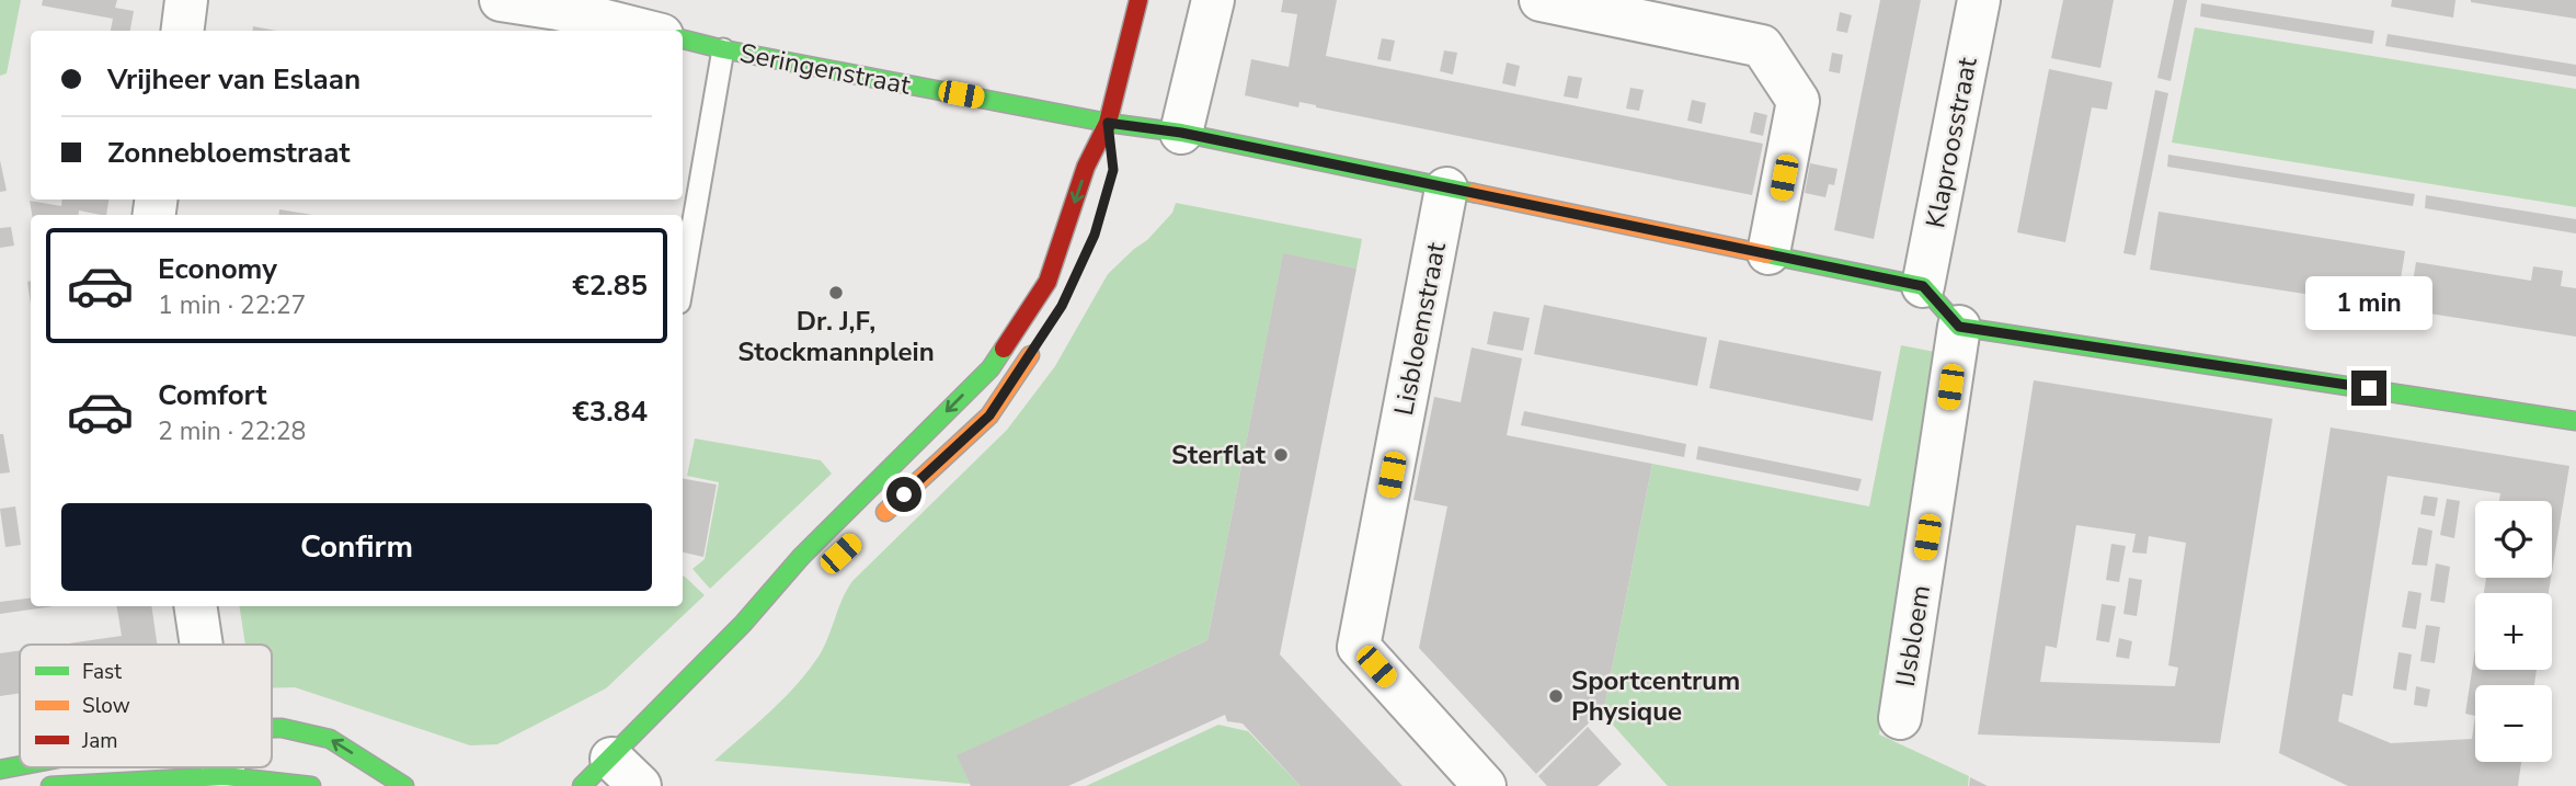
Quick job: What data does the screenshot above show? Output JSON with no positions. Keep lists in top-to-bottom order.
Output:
{
  "streets": {
    "street": [
      "Seringenstraat",
      "Klaproosstraat",
      "Lisbloemstraat",
      "IJsbloem"
    ]
  },
  "crossings": [
    ["Seringenstraat", "Klaproosstraat"],
    ["Seringenstraat", "Lisbloemstraat"]
  ],
  "places": ["Dr. J,F, Stockmannplein", "Sterflat", "Sportcentrum Physique"],
  "legend": ["Fast", "Slow", "Jam"],
  "page": {
    "banner": ["Vrijheer van Eslaan", "Zonnebloemstraat"],
    "list": [
      {
        "name": "Economy",
        "note": "1 min · 22:27",
        "value": "€2.85"
      },
      {
        "name": "Comfort",
        "note": "2 min · 22:28",
        "value": "€3.84"
      }
    ],
    "bubble": "1 min",
    "buttons": "Confirm",
    "map_buttons": ["+", "−"]
  }
}
